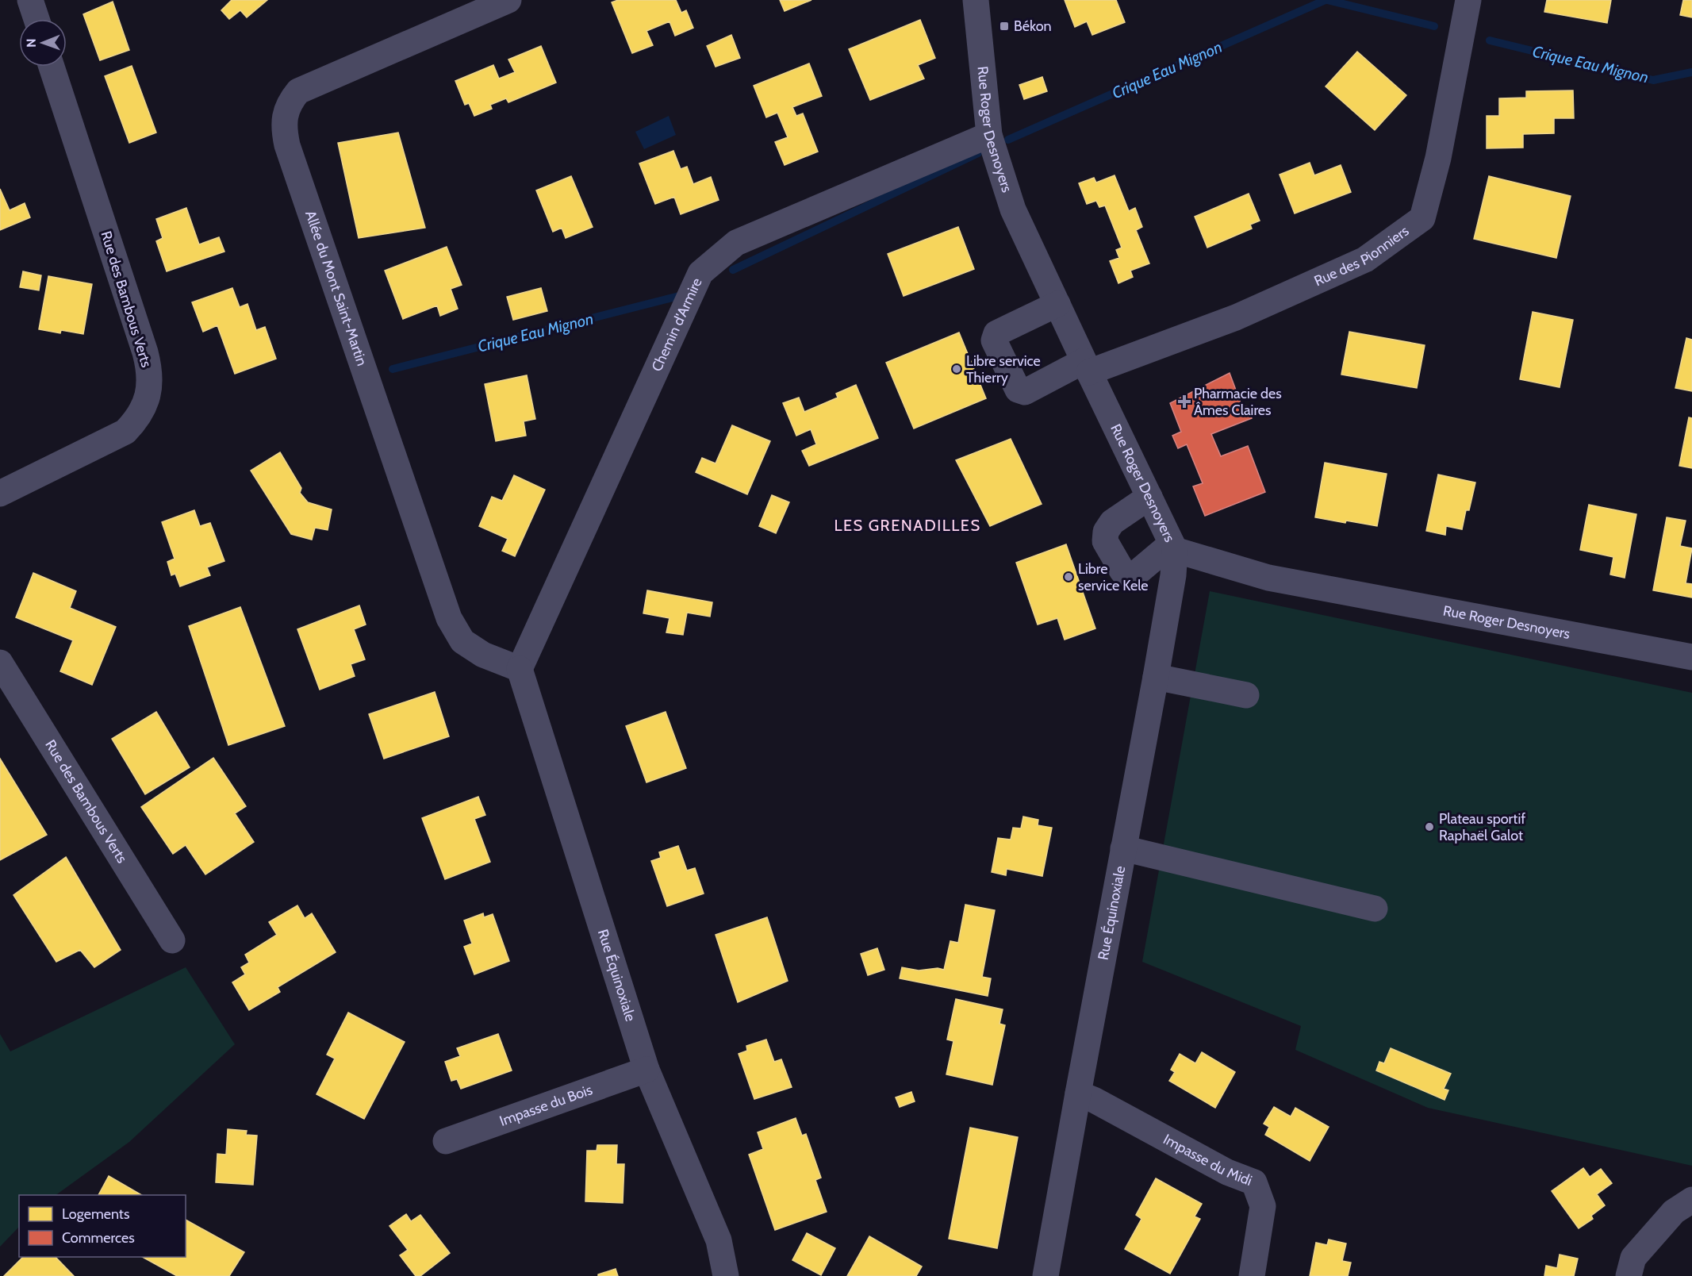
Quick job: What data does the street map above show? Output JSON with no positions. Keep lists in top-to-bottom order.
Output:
{
  "streets": {
    "street": [
      "Rue Roger Desnoyers",
      "Rue des Pionniers",
      "Allée du Mont Saint-Martin",
      "Rue des Bambous Verts",
      "Chemin d'Armire",
      "Rue Équinoxiale",
      "Impasse du Bois",
      "Impasse du Midi"
    ]
  },
  "crossings": [
    ["Rue Roger Desnoyers", "Rue des Pionniers"],
    ["Rue Roger Desnoyers", "Chemin d'Armire"],
    ["Rue Roger Desnoyers", "Rue Équinoxiale"],
    ["Allée du Mont Saint-Martin", "Chemin d'Armire"],
    ["Allée du Mont Saint-Martin", "Rue Équinoxiale"],
    ["Chemin d'Armire", "Rue Équinoxiale"],
    ["Rue Équinoxiale", "Impasse du Bois"],
    ["Rue Équinoxiale", "Impasse du Midi"]
  ],
  "districts": ["LES GRENADILLES"],
  "water": ["Crique Eau Mignon"],
  "places": {
    "transit": ["Békon"],
    "other": ["Libre service Thierry", "Libre service Kele", "Plateau sportif Raphaël Galot"],
    "health": ["Pharmacie des Âmes Claires"]
  },
  "legend": ["Logements", "Commerces"],
  "north": "left"
}
